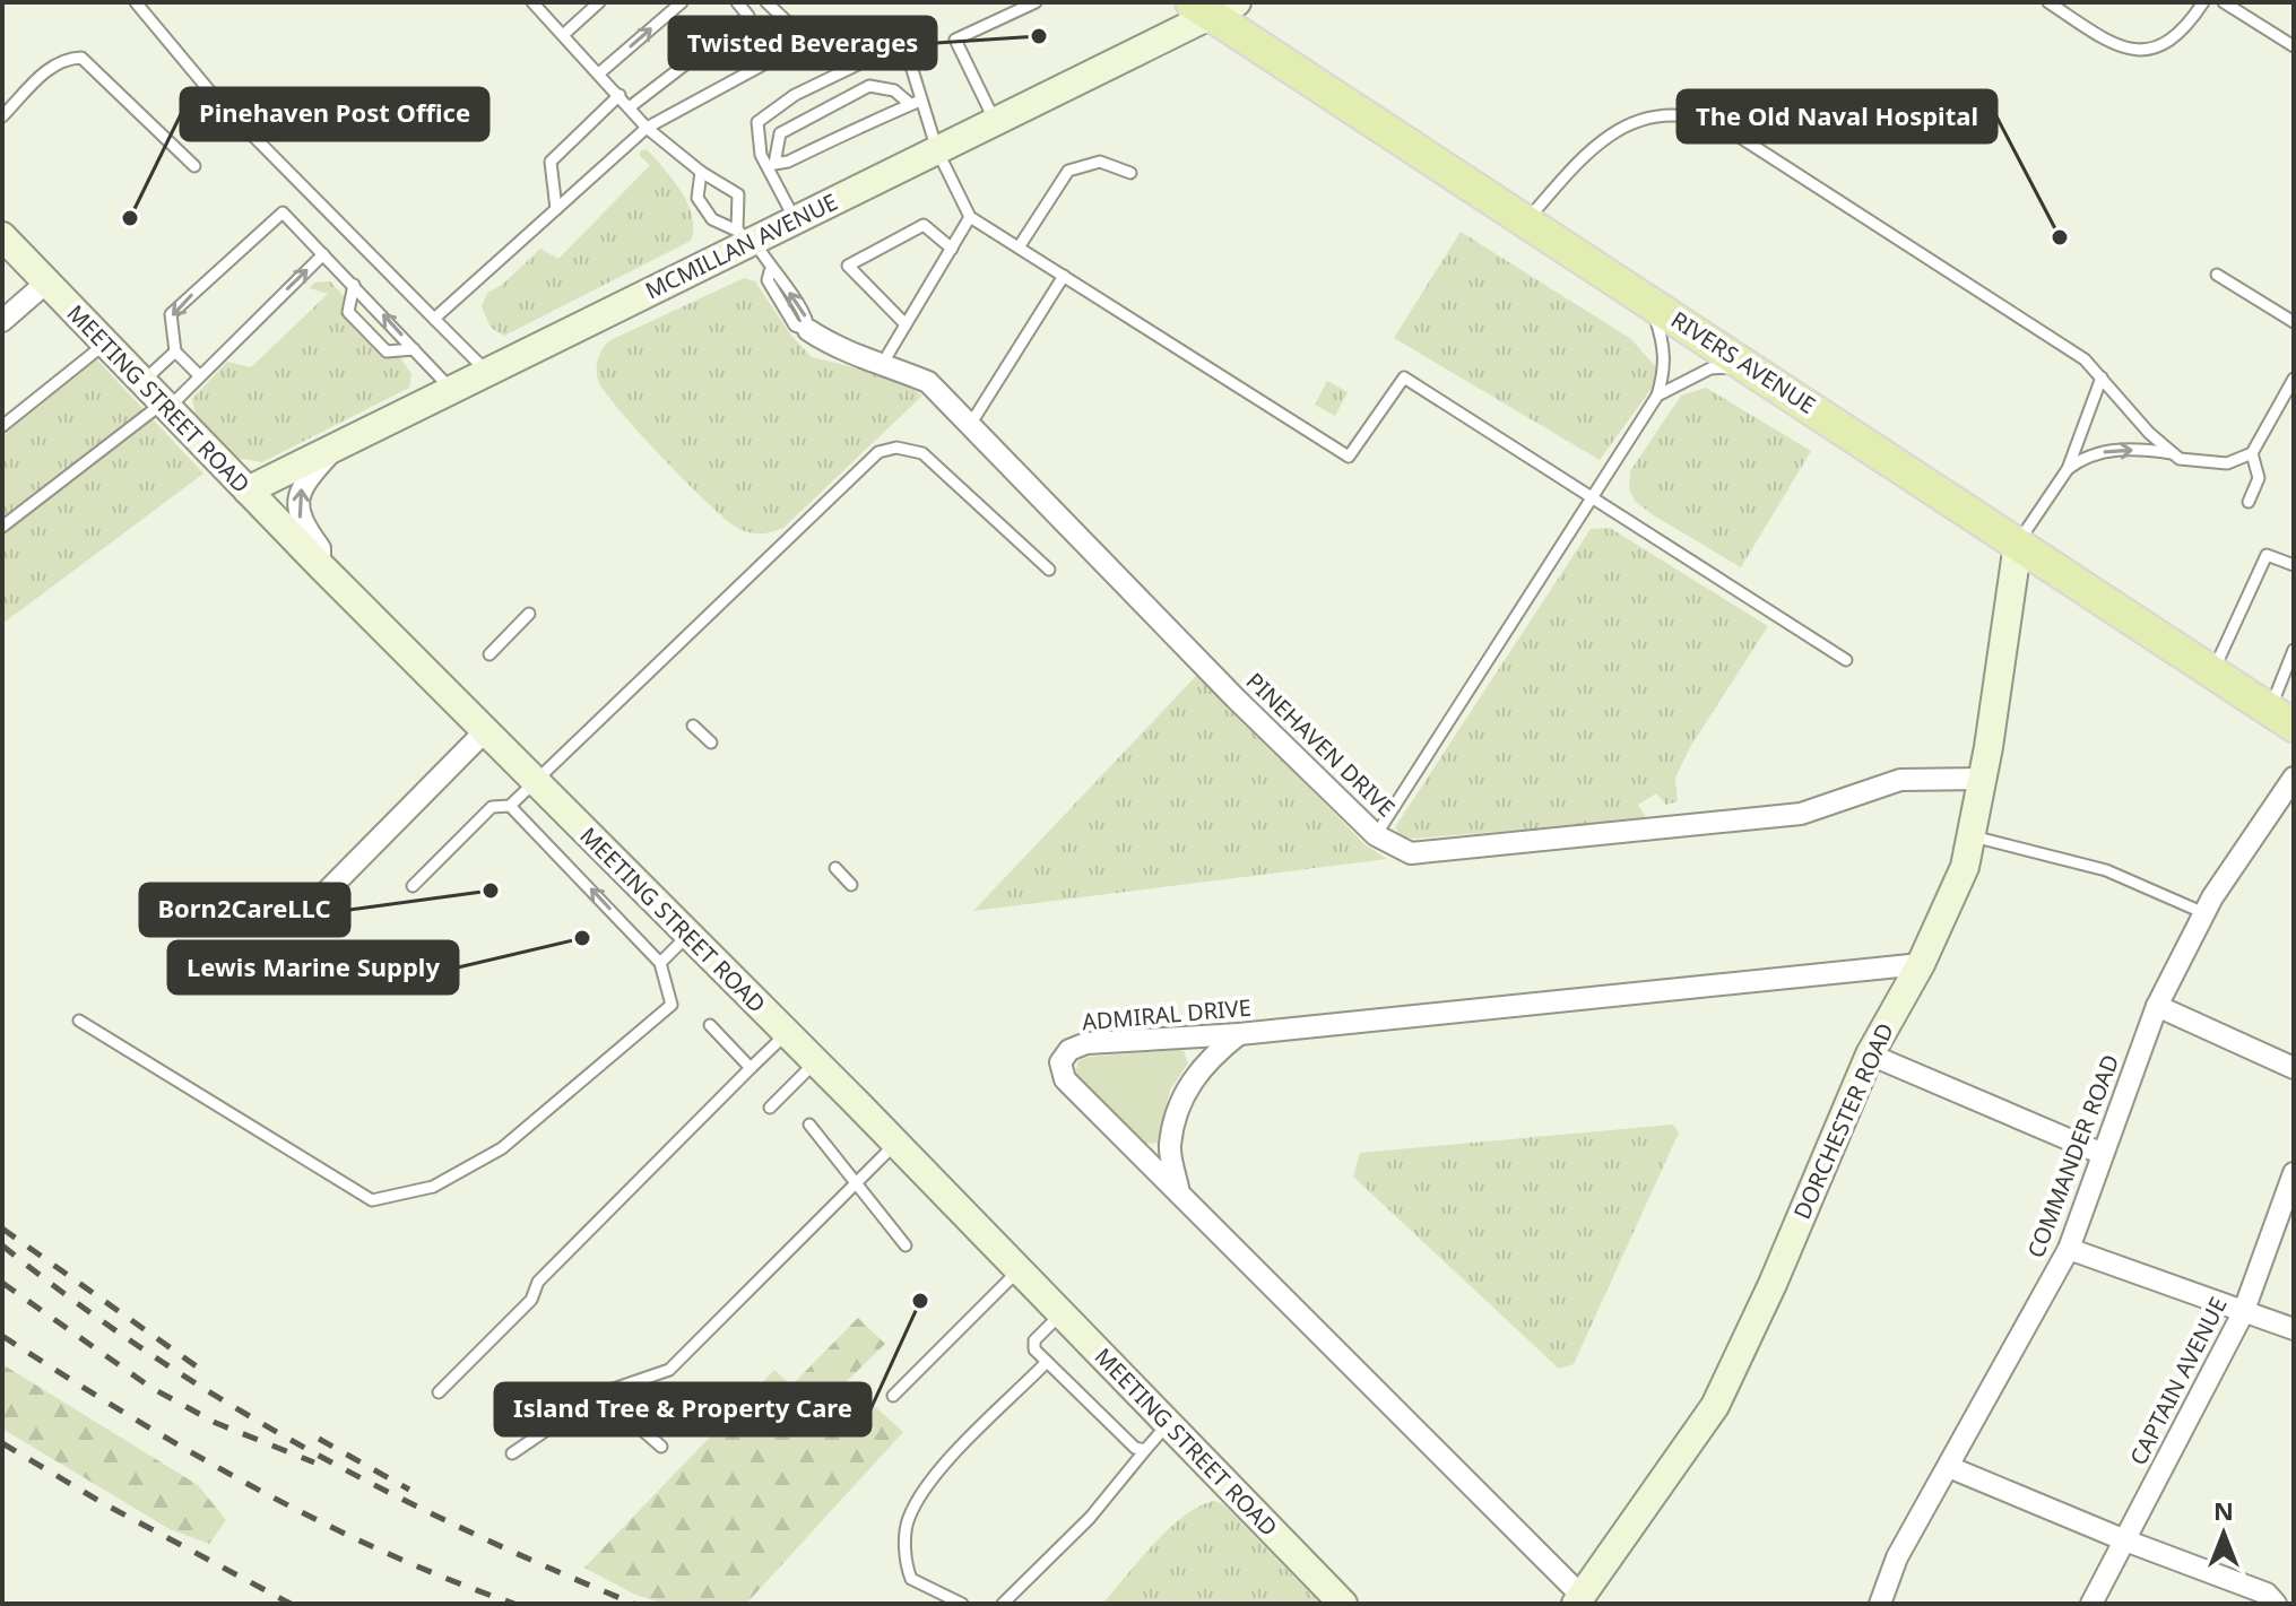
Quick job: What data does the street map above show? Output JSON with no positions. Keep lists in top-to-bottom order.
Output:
{
  "streets": {
    "main road": ["RIVERS AVENUE"],
    "street": [
      "MCMILLAN AVENUE",
      "MEETING STREET ROAD",
      "PINEHAVEN DRIVE",
      "ADMIRAL DRIVE",
      "DORCHESTER ROAD",
      "COMMANDER ROAD",
      "CAPTAIN AVENUE"
    ]
  },
  "crossings": [
    ["MCMILLAN AVENUE", "RIVERS AVENUE"],
    ["MCMILLAN AVENUE", "MEETING STREET ROAD"],
    ["RIVERS AVENUE", "DORCHESTER ROAD"],
    ["PINEHAVEN DRIVE", "DORCHESTER ROAD"],
    ["ADMIRAL DRIVE", "DORCHESTER ROAD"]
  ],
  "places": [
    "Twisted Beverages",
    "Pinehaven Post Office",
    "The Old Naval Hospital",
    "Born2CareLLC",
    "Lewis Marine Supply",
    "Island Tree & Property Care"
  ],
  "north": "top"
}
